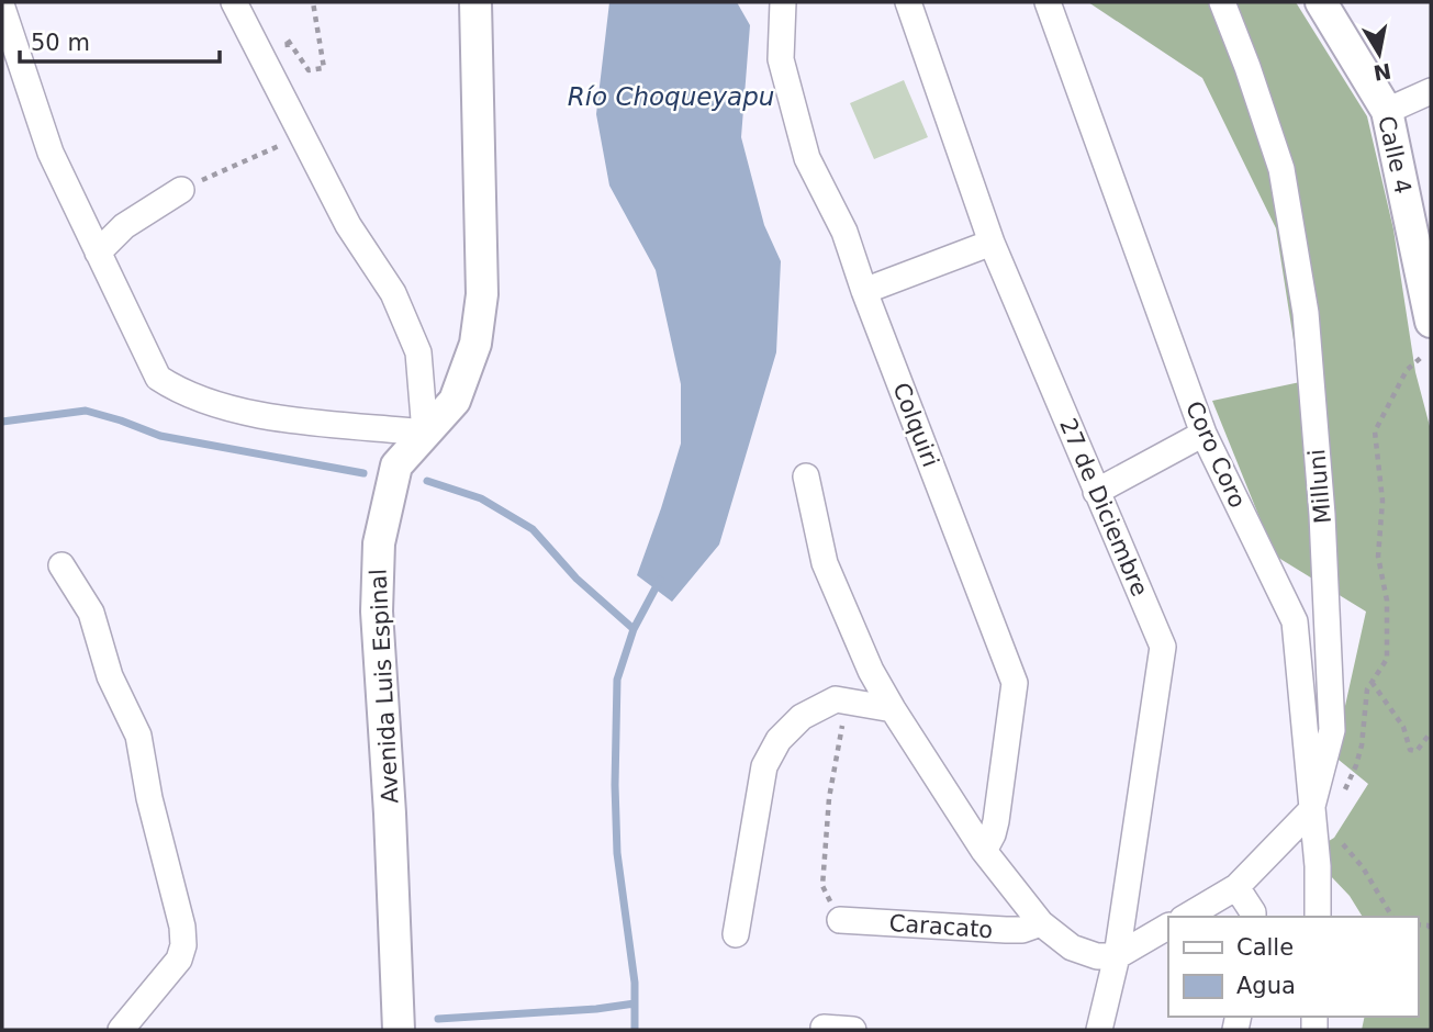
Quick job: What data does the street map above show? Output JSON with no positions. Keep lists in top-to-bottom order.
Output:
{
  "streets": {
    "street": [
      "Calle 4",
      "Colquiri",
      "Coro Coro",
      "Milluni",
      "27 de Diciembre",
      "Avenida Luis Espinal",
      "Caracato"
    ]
  },
  "crossings": [
    ["Coro Coro", "Milluni"]
  ],
  "water": ["Río Choqueyapu"],
  "legend": ["Calle", "Agua"],
  "scale_bar": "50 m",
  "north": "bottom"
}
